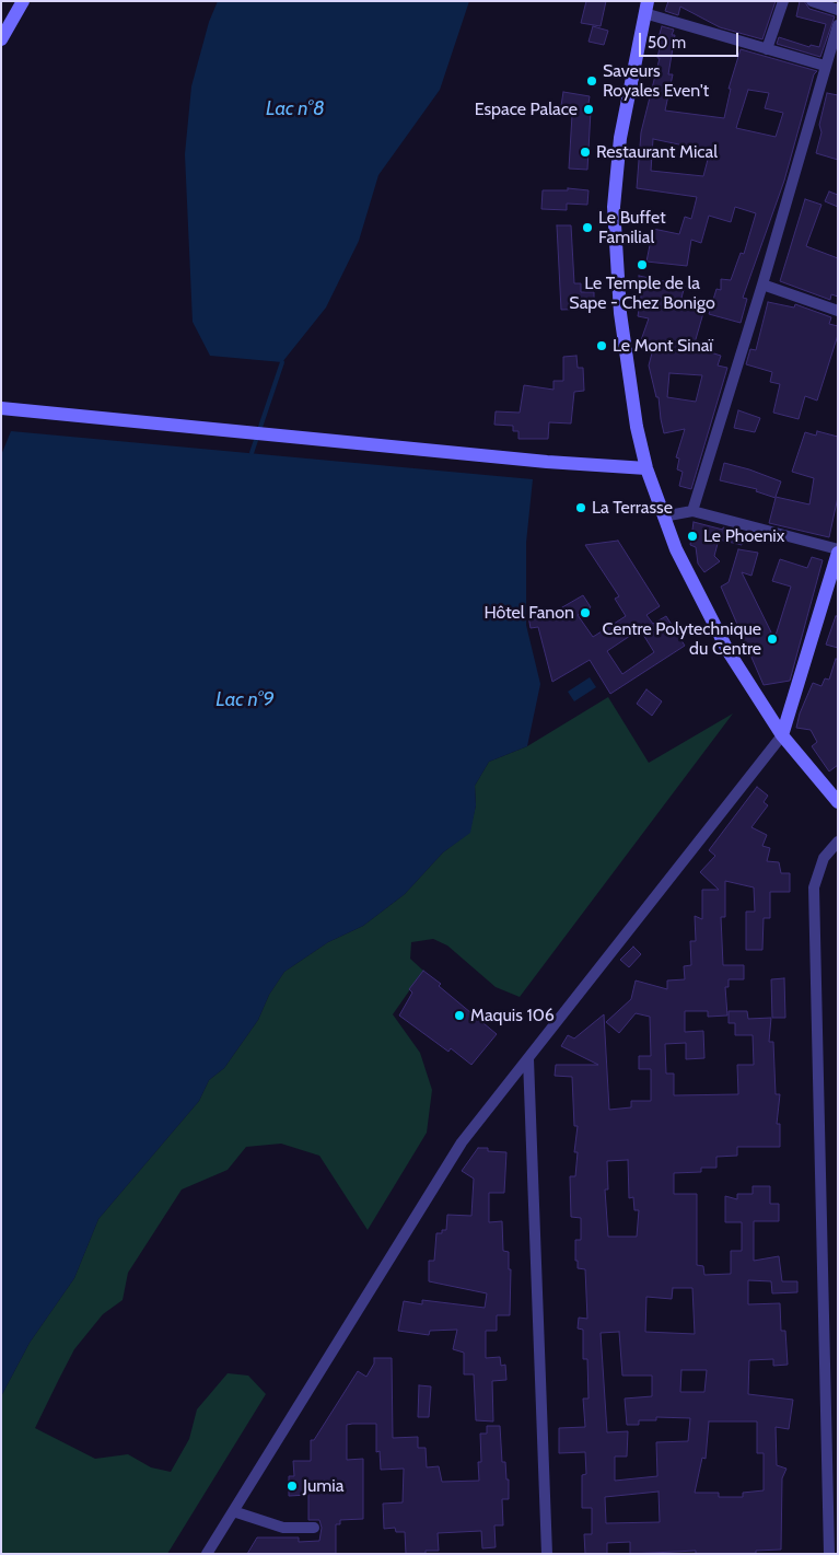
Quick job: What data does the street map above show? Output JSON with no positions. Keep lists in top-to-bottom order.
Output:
{
  "water": ["Lac n°8", "Lac n°9"],
  "places": [
    "Saveurs Royales Even't",
    "Espace Palace",
    "Restaurant Mical",
    "Le Buffet Familial",
    "Le Temple de la Sape - Chez Bonigo",
    "Le Mont Sinaï",
    "La Terrasse",
    "Le Phoenix",
    "Hôtel Fanon",
    "Centre Polytechnique du Centre",
    "Maquis 106",
    "Jumia"
  ],
  "scale_bar": "50 m"
}
